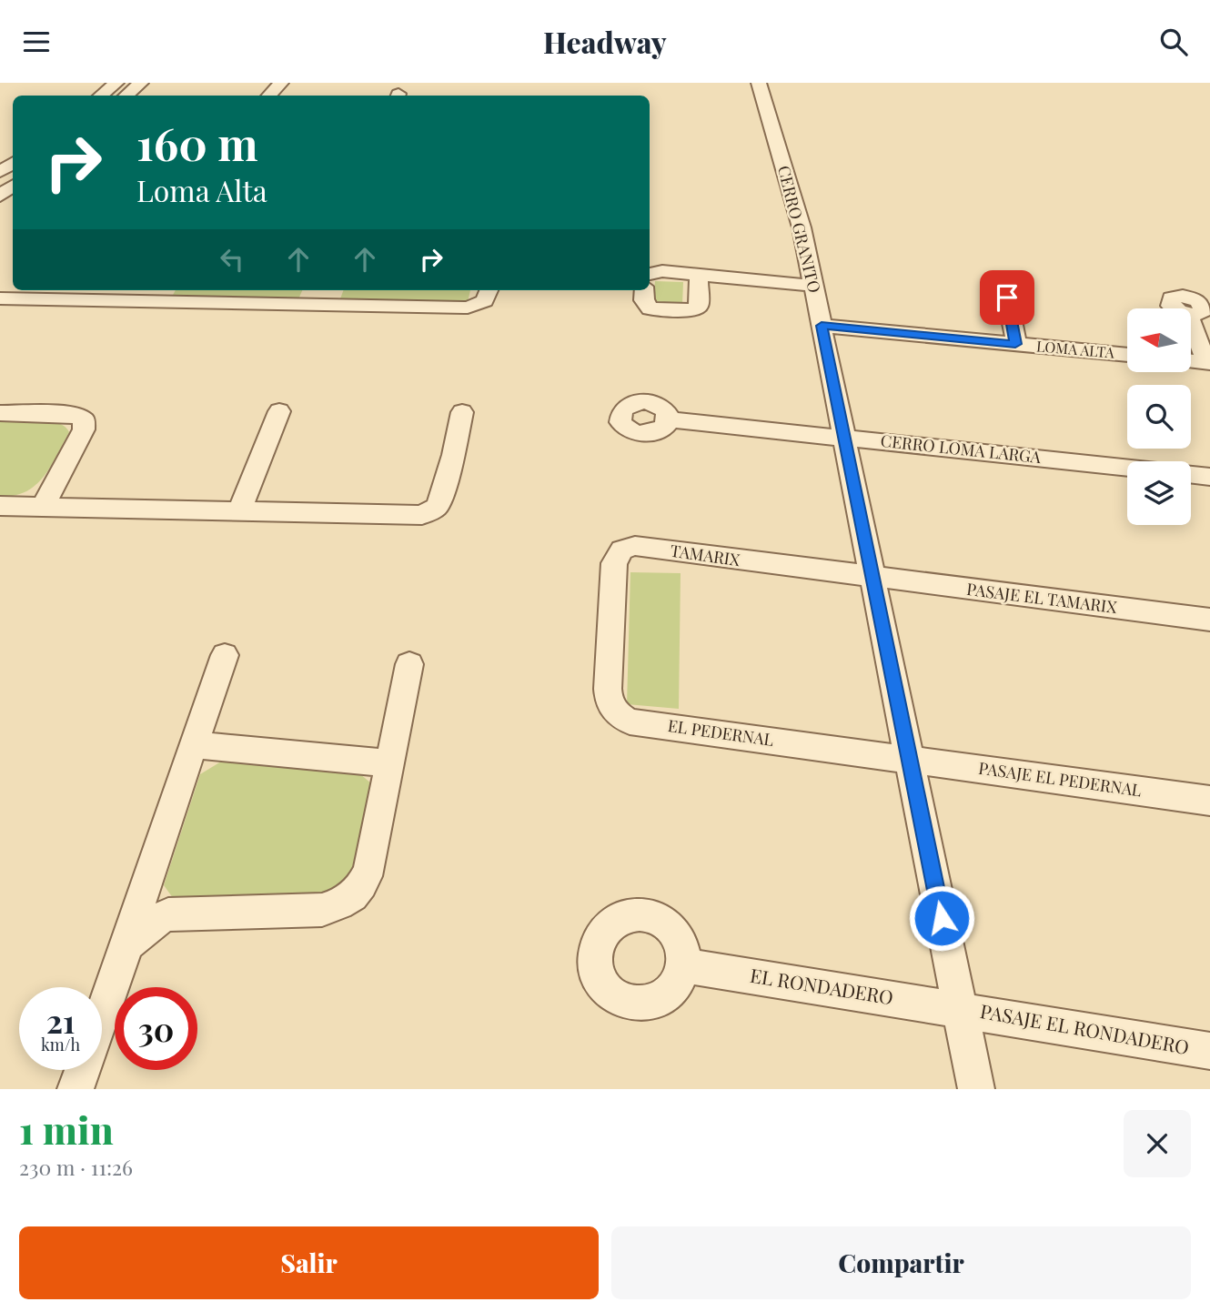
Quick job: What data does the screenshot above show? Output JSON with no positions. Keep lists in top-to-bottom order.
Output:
{
  "streets": {
    "street": [
      "CERRO GRANITO",
      "LOMA ALTA",
      "CERRO LOMA LARGA",
      "TAMARIX",
      "PASAJE EL TAMARIX",
      "EL PEDERNAL",
      "PASAJE EL PEDERNAL",
      "EL RONDADERO",
      "PASAJE EL RONDADERO"
    ]
  },
  "crossings": [
    ["CERRO GRANITO", "LOMA ALTA"],
    ["CERRO GRANITO", "CERRO LOMA LARGA"],
    ["CERRO GRANITO", "TAMARIX"],
    ["CERRO GRANITO", "PASAJE EL TAMARIX"],
    ["CERRO GRANITO", "EL PEDERNAL"],
    ["CERRO GRANITO", "PASAJE EL PEDERNAL"],
    ["CERRO GRANITO", "EL RONDADERO"],
    ["CERRO GRANITO", "PASAJE EL RONDADERO"],
    ["TAMARIX", "PASAJE EL TAMARIX"],
    ["TAMARIX", "EL PEDERNAL"],
    ["EL PEDERNAL", "PASAJE EL PEDERNAL"],
    ["EL RONDADERO", "PASAJE EL RONDADERO"]
  ],
  "north": "left",
  "page": {
    "header": "Headway",
    "turn": ["160 m", "Loma Alta"],
    "speed": "21 km/h",
    "limit": "30",
    "heading": ["1 min", "230 m · 11:26"],
    "buttons": ["Salir", "Compartir"]
  }
}
